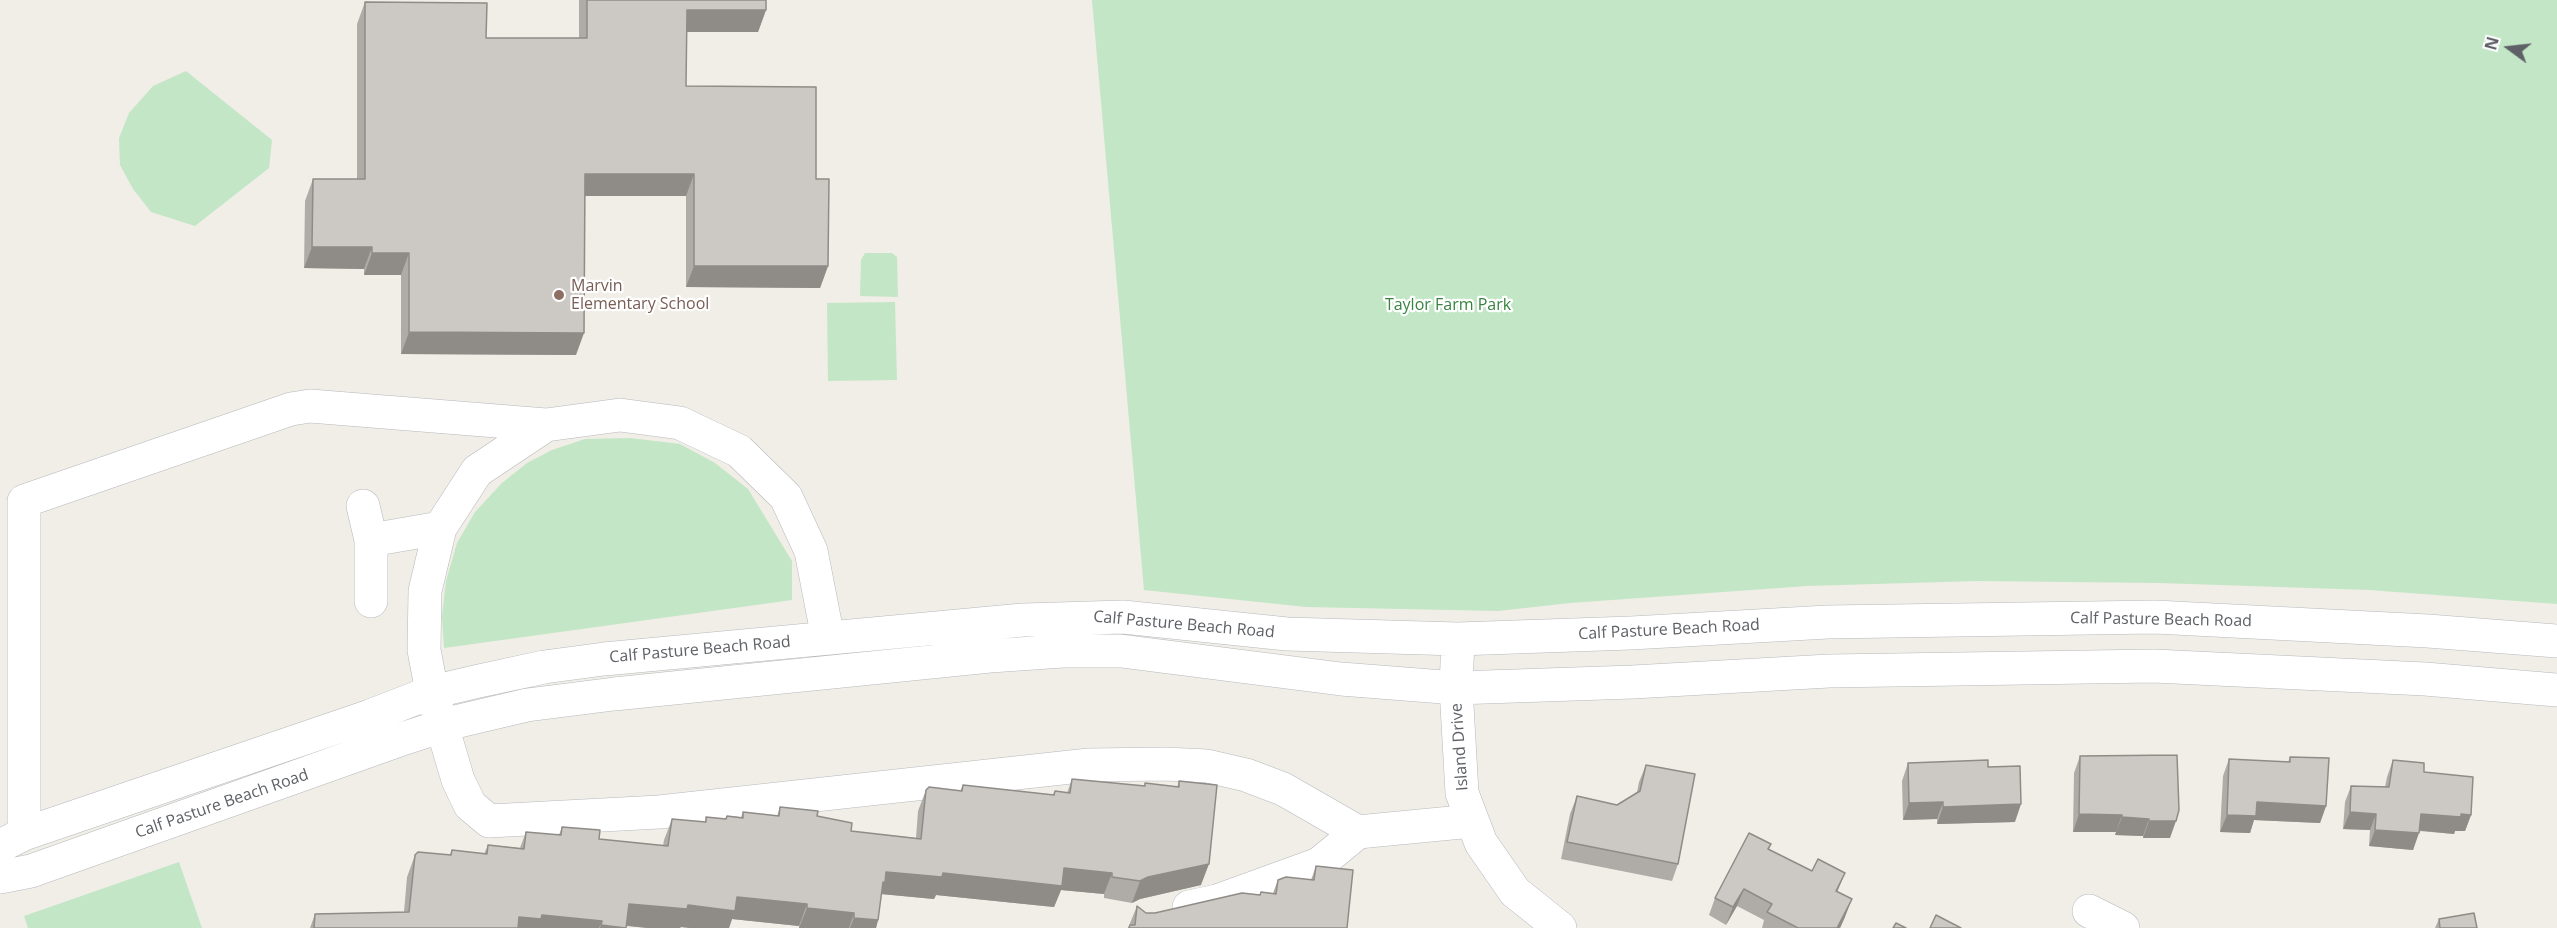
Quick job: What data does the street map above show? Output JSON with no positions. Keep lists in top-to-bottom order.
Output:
{
  "streets": {
    "street": ["Calf Pasture Beach Road", "Island Drive"]
  },
  "crossings": [
    ["Calf Pasture Beach Road", "Island Drive"]
  ],
  "parks": ["Taylor Farm Park"],
  "places": ["Marvin Elementary School"],
  "north": "left"
}
